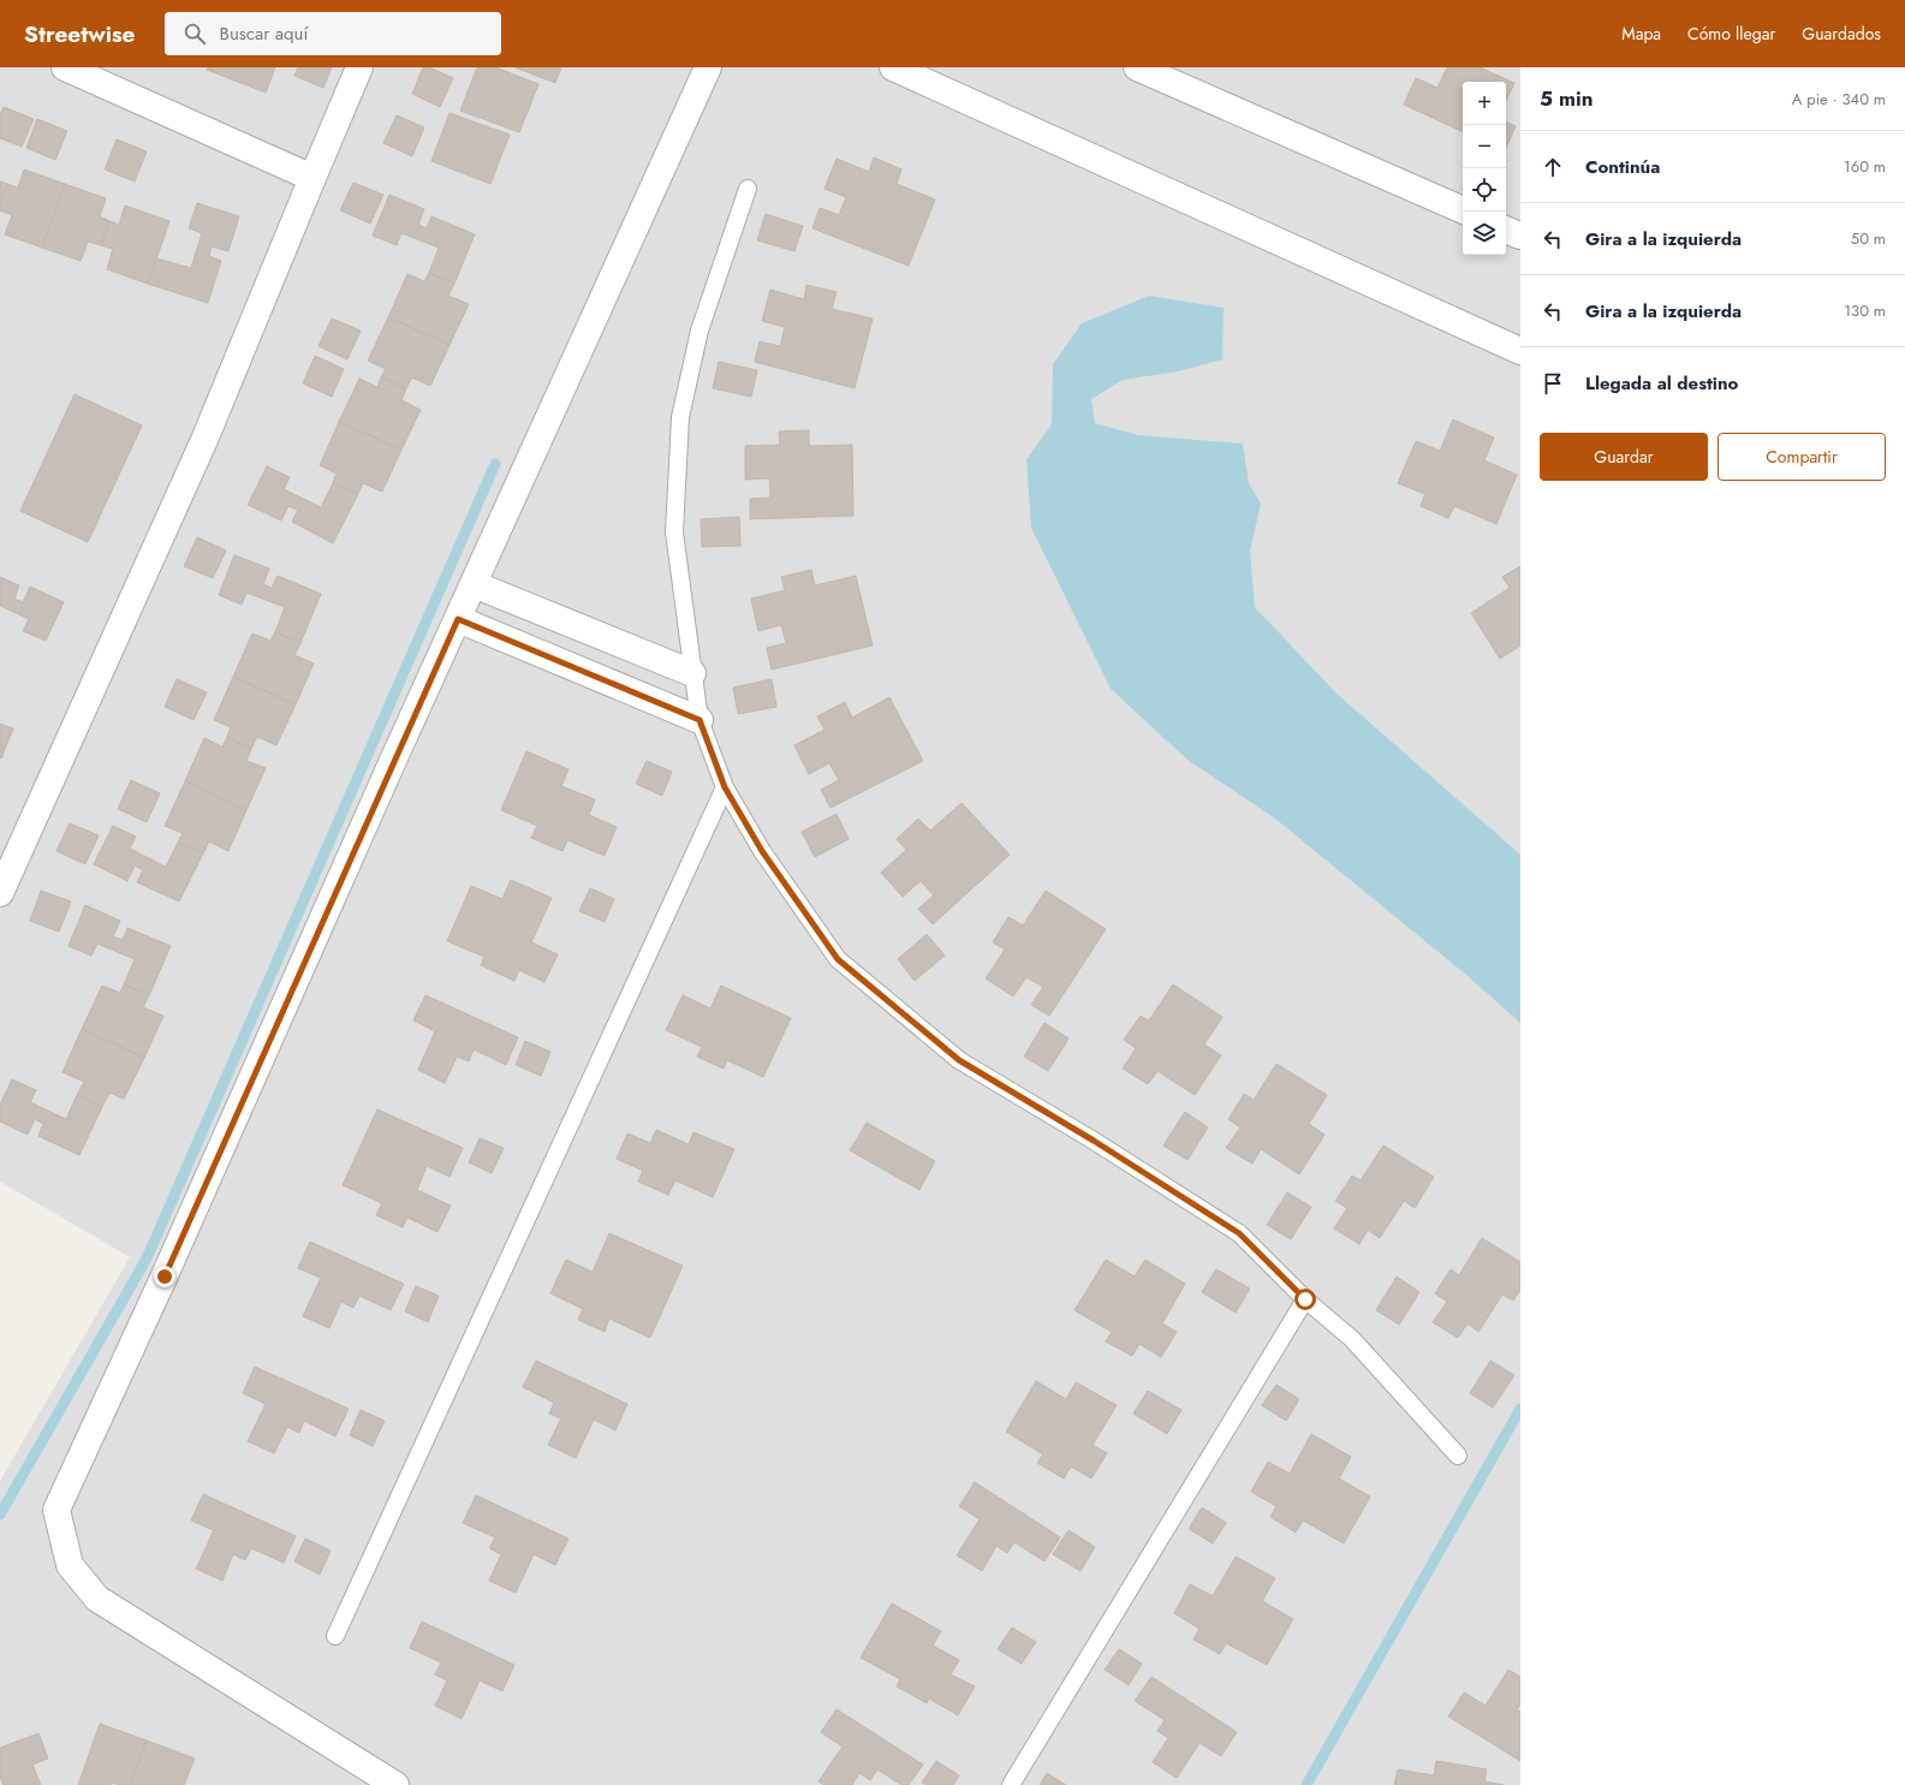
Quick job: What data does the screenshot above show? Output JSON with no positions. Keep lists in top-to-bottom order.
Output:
{
  "page": {
    "header": "Streetwise",
    "search": "Buscar aquí",
    "nav": ["Mapa", "Cómo llegar", "Guardados"],
    "heading": ["5 min", "A pie · 340 m"],
    "map_buttons": ["+", "−"],
    "list": [
      ["Continúa", "160 m"],
      ["Gira a la izquierda", "50 m"],
      ["Gira a la izquierda", "130 m"],
      "Llegada al destino"
    ],
    "buttons": ["Guardar", "Compartir"]
  }
}
